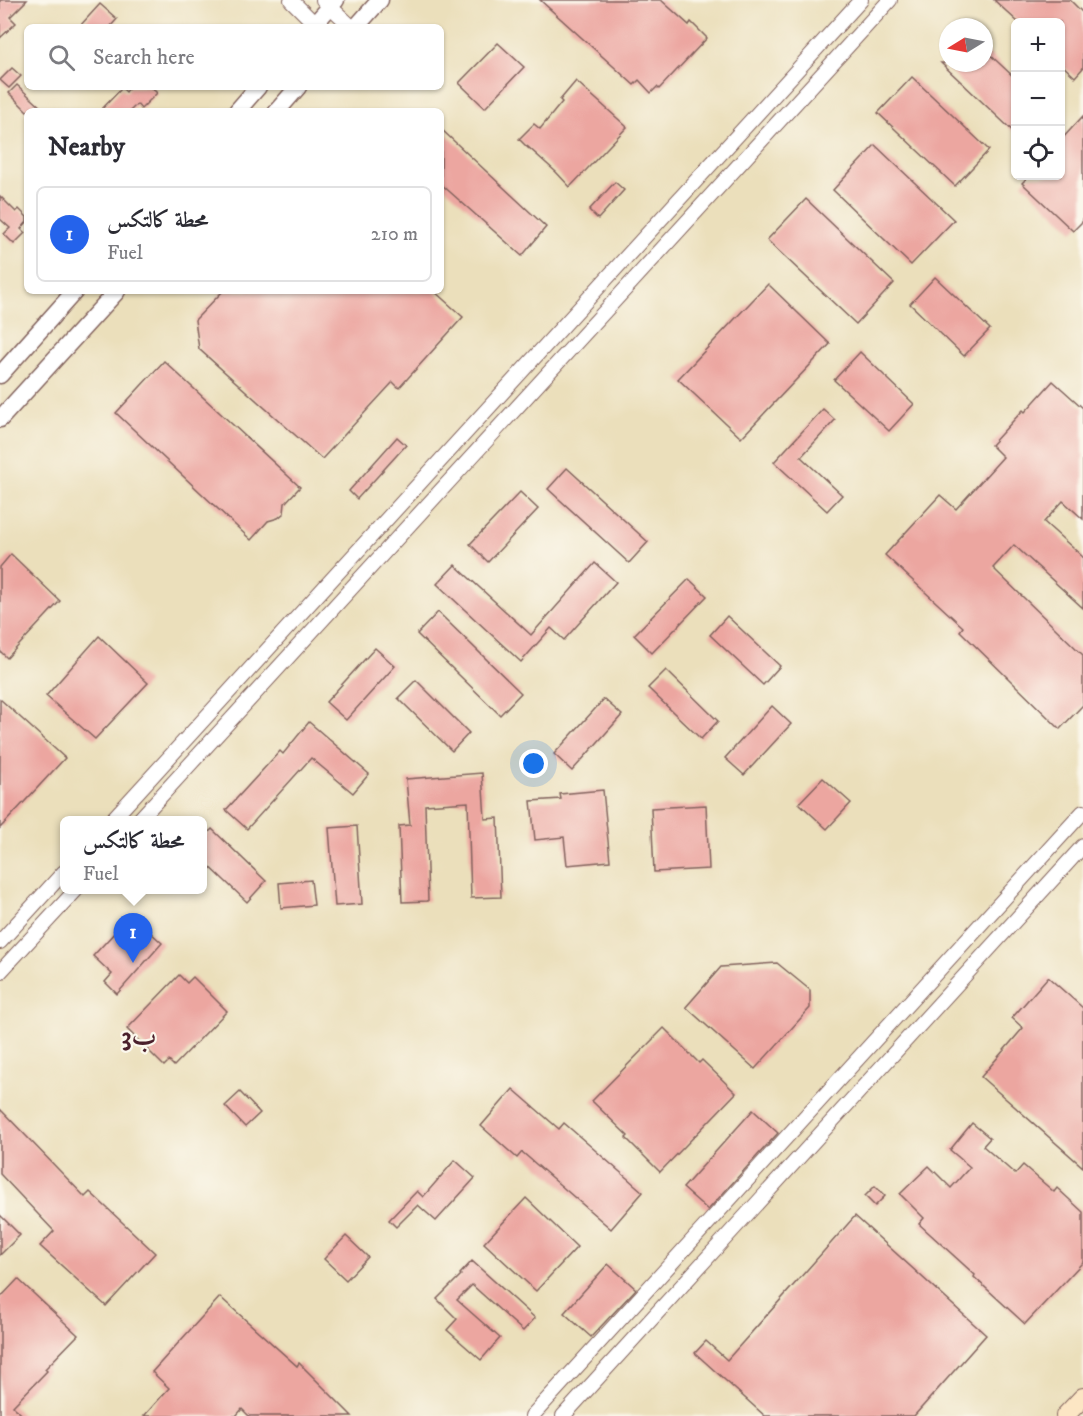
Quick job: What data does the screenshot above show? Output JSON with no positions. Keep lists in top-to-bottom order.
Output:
{
  "districts": ["ب3"],
  "north": "left",
  "page": {
    "map_buttons": ["+", "−"],
    "search": "Search here",
    "heading": "Nearby",
    "list": [
      {
        "mark": "1",
        "name": "محطة كالتكس",
        "note": "Fuel",
        "value": "210 m"
      }
    ],
    "popup": ["محطة كالتكس", "Fuel"],
    "pins": "1"
  }
}
